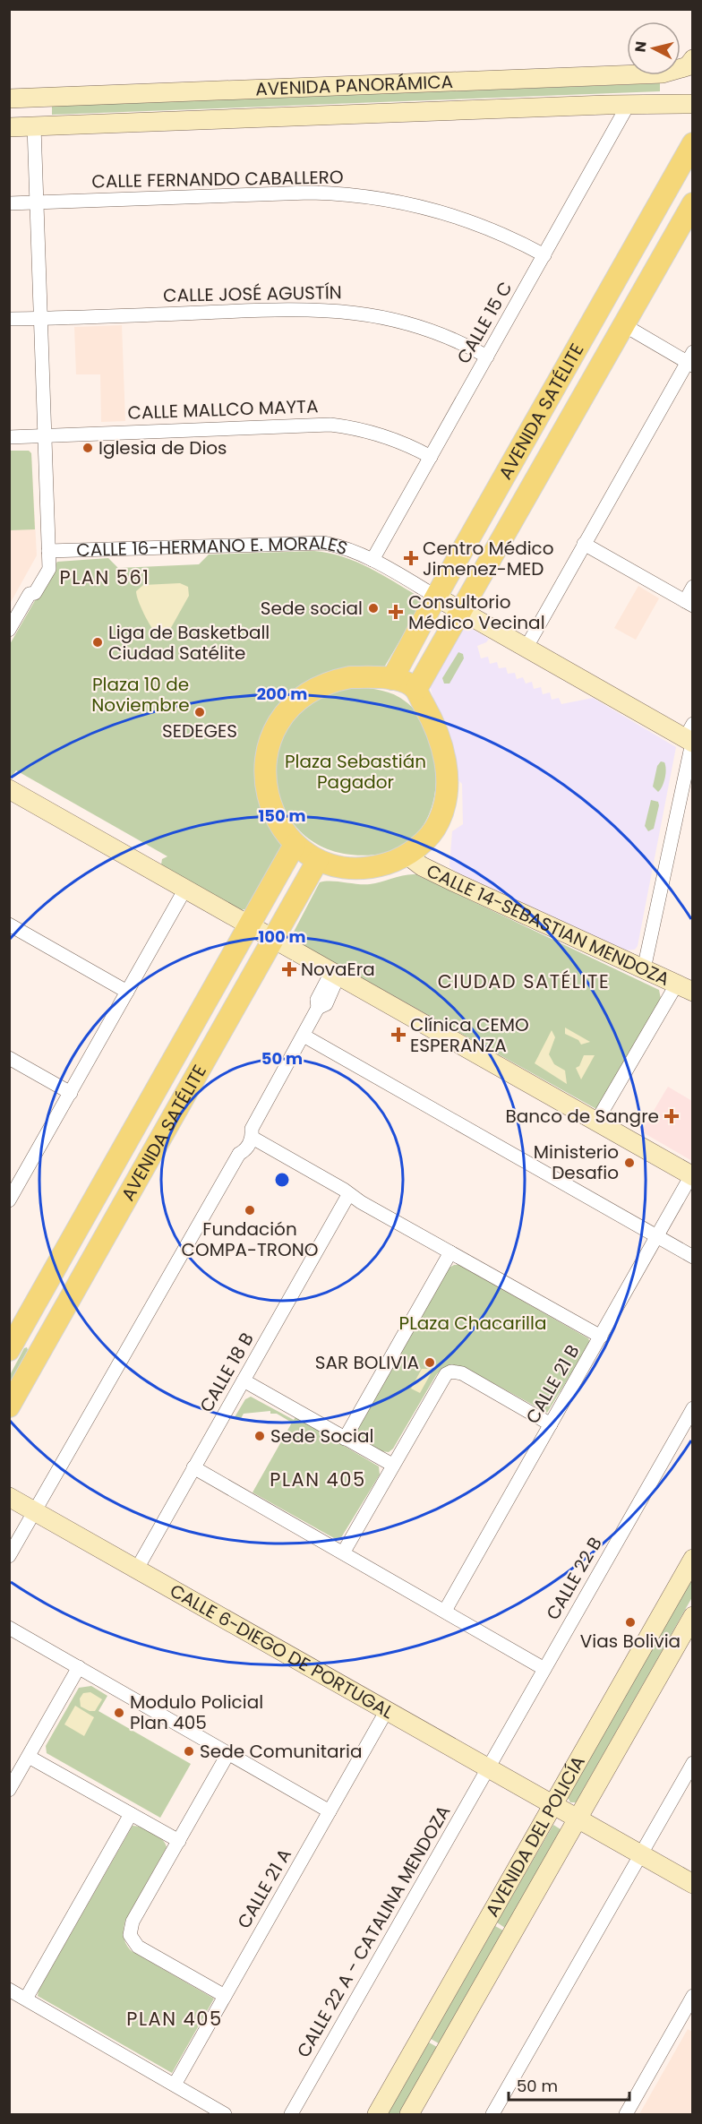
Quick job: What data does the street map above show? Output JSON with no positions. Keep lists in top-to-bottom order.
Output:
{
  "streets": {
    "main road": [
      "AVENIDA PANORÁMICA",
      "AVENIDA SATÉLITE",
      "CALLE 14-SEBASTIAN MENDOZA",
      "CALLE 6-DIEGO DE PORTUGAL",
      "AVENIDA DEL POLICÍA"
    ],
    "street": [
      "CALLE FERNANDO CABALLERO",
      "CALLE JOSÉ AGUSTÍN",
      "CALLE 15 C",
      "CALLE MALLCO MAYTA",
      "CALLE 16-HERMANO E. MORALES",
      "CALLE 18 B",
      "CALLE 21 B",
      "CALLE 22 B",
      "CALLE 21 A",
      "CALLE 22 A - CATALINA MENDOZA"
    ]
  },
  "crossings": [
    ["AVENIDA PANORÁMICA", "CALLE 15 C"],
    ["CALLE FERNANDO CABALLERO", "CALLE 15 C"],
    ["CALLE JOSÉ AGUSTÍN", "CALLE 15 C"],
    ["CALLE 15 C", "CALLE MALLCO MAYTA"],
    ["CALLE 15 C", "CALLE 16-HERMANO E. MORALES"],
    ["AVENIDA SATÉLITE", "CALLE 16-HERMANO E. MORALES"],
    ["AVENIDA SATÉLITE", "CALLE 14-SEBASTIAN MENDOZA"],
    ["CALLE 18 B", "CALLE 6-DIEGO DE PORTUGAL"],
    ["CALLE 22 B", "CALLE 6-DIEGO DE PORTUGAL"],
    ["CALLE 22 B", "CALLE 22 A - CATALINA MENDOZA"],
    ["CALLE 6-DIEGO DE PORTUGAL", "AVENIDA DEL POLICÍA"],
    ["CALLE 6-DIEGO DE PORTUGAL", "CALLE 21 A"],
    ["CALLE 6-DIEGO DE PORTUGAL", "CALLE 22 A - CATALINA MENDOZA"]
  ],
  "districts": [
    "PLAN 561",
    "CIUDAD SATÉLITE",
    "PLAN 405",
    "PLAN 405"
  ],
  "parks": ["Plaza 10 de Noviembre", "Plaza Sebastián Pagador", "PLaza Chacarilla"],
  "places": {
    "other": [
      "Iglesia de Dios",
      "Sede social",
      "Liga de Basketball Ciudad Satélite",
      "SEDEGES",
      "Ministerio Desafio",
      "Fundación COMPA-TRONO",
      "SAR BOLIVIA",
      "Sede Social",
      "Vias Bolivia",
      "Modulo Policial Plan 405",
      "Sede Comunitaria"
    ],
    "health": [
      "Centro Médico Jimenez-MED",
      "Consultorio Médico Vecinal",
      "NovaEra",
      "Clínica CEMO ESPERANZA",
      "Banco de Sangre"
    ]
  },
  "scale_bar": "50 m",
  "north": "left",
  "rings": [
    "200 m",
    "150 m",
    "100 m",
    "50 m"
  ]
}
